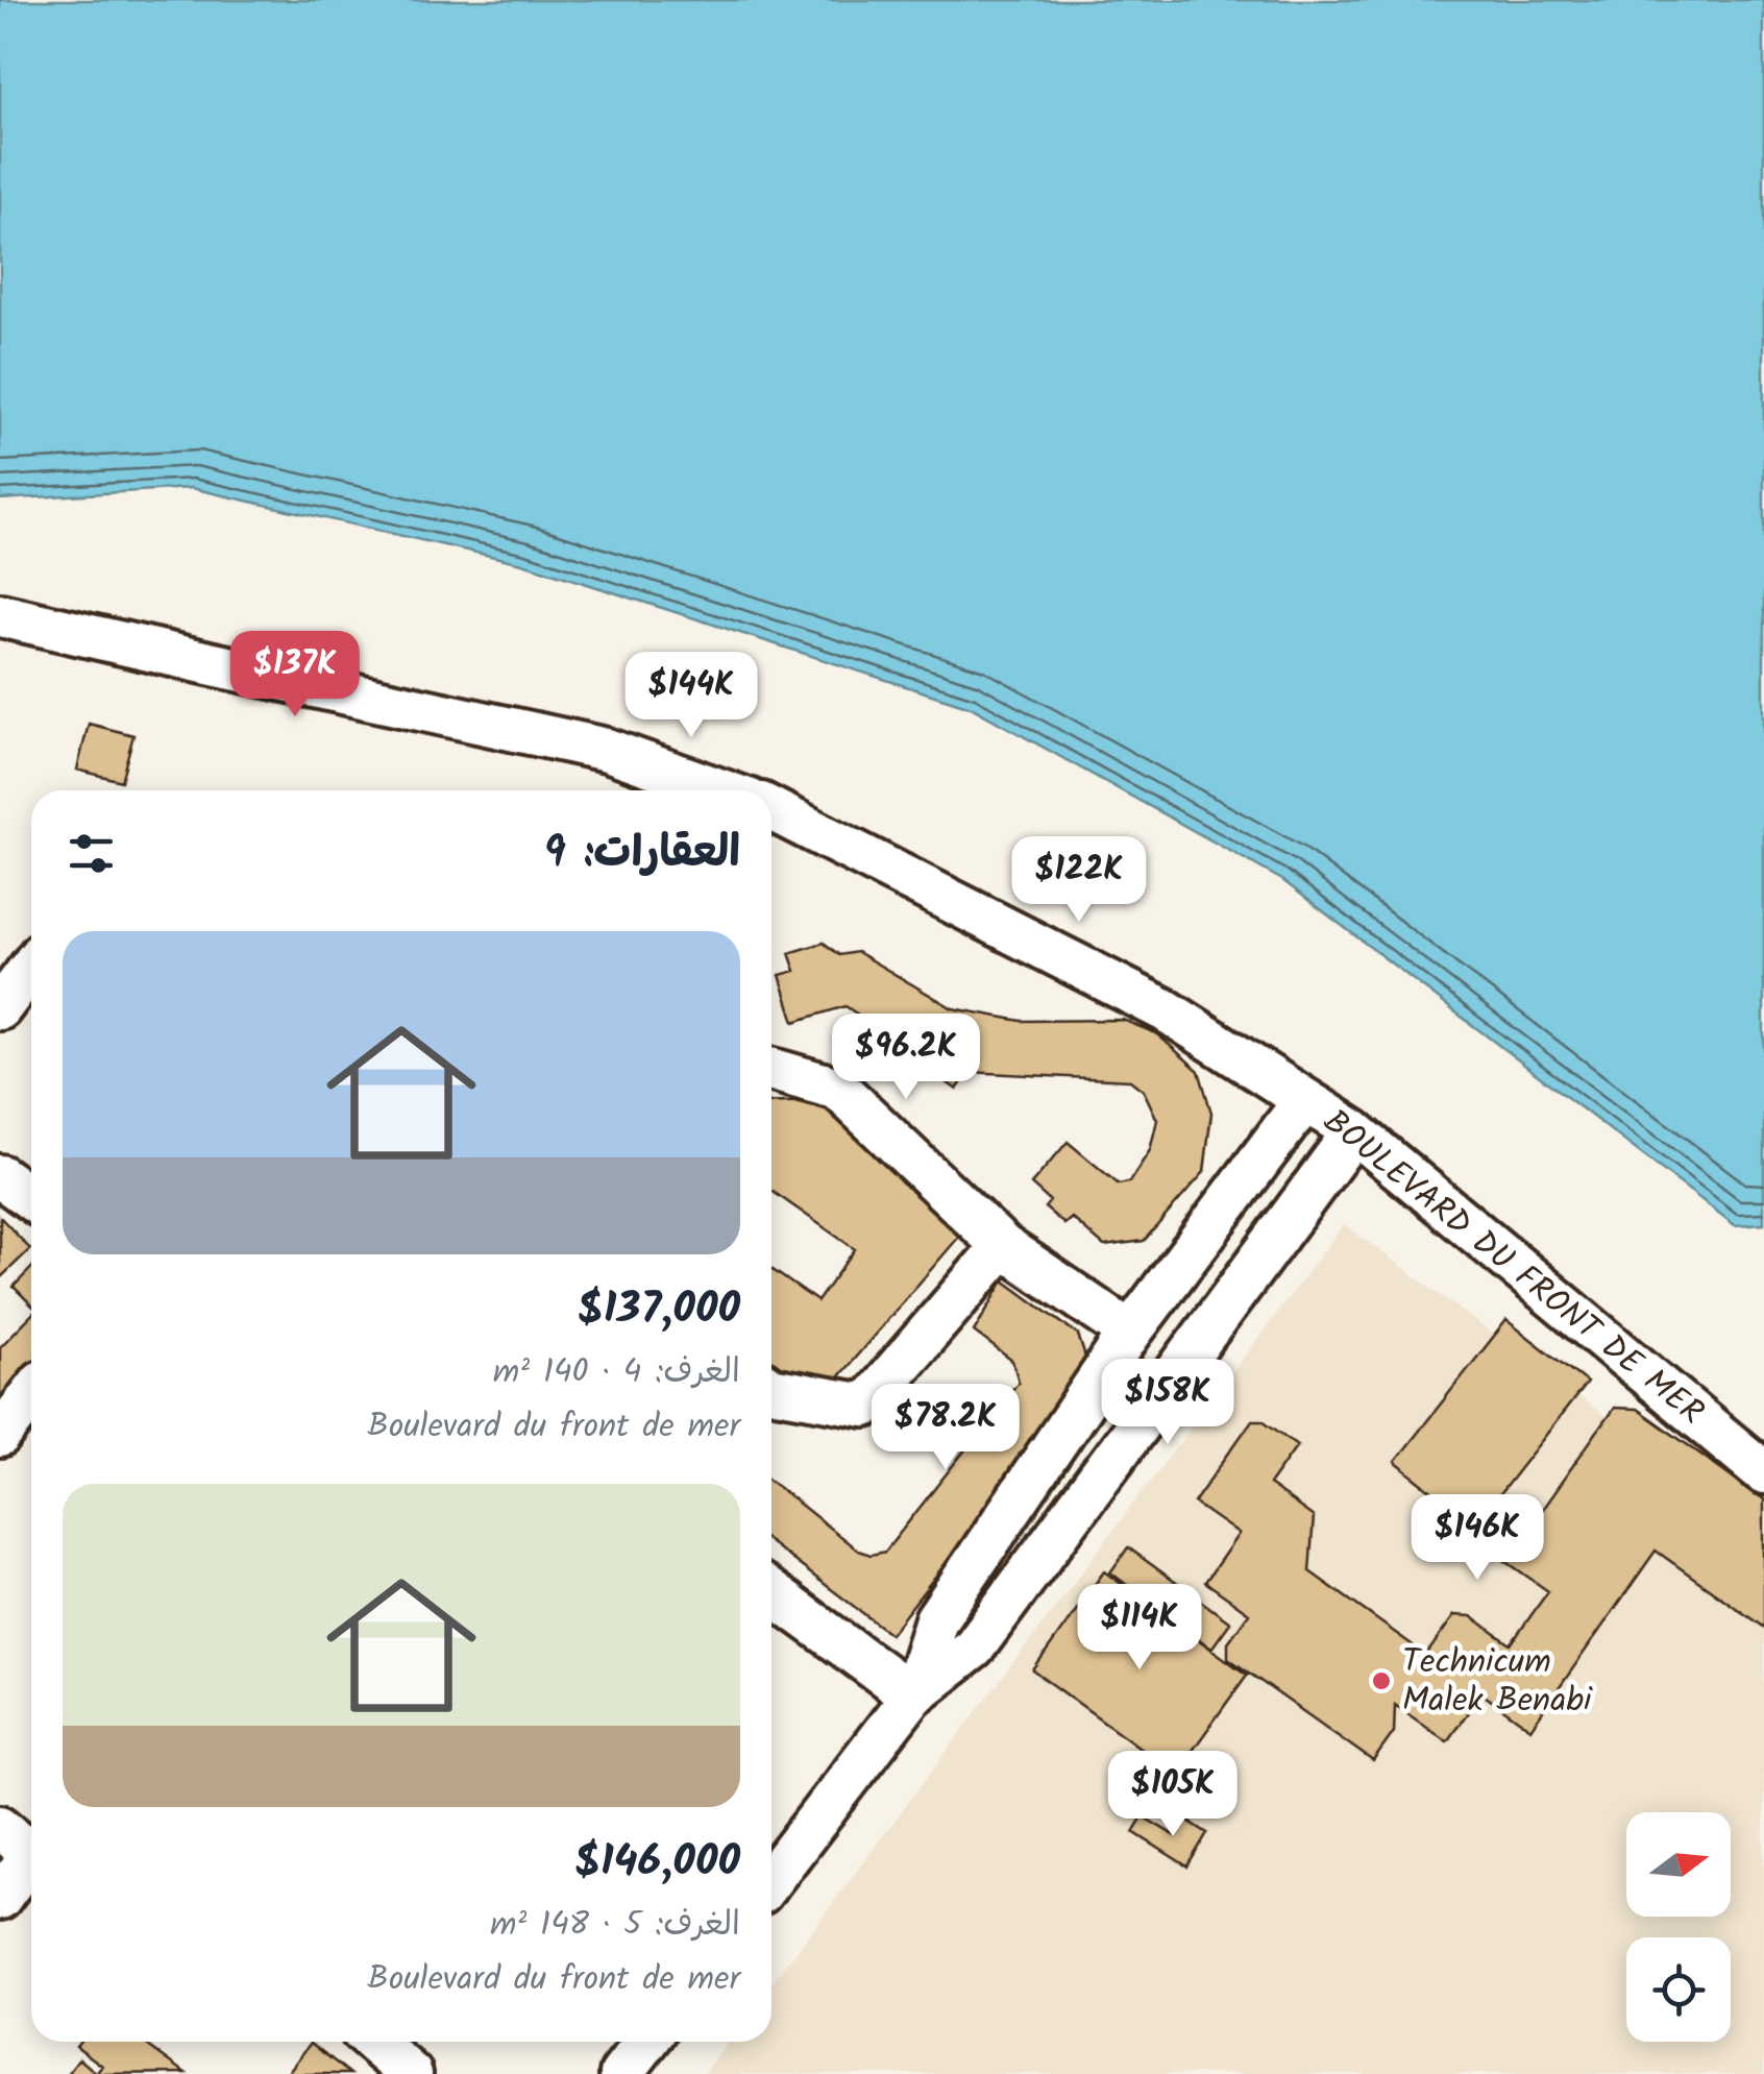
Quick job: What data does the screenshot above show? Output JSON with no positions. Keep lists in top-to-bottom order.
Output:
{
  "streets": {
    "street": ["BOULEVARD DU FRONT DE MER"]
  },
  "places": ["Technicum Malek Benabi"],
  "north": "right",
  "page": {
    "price": [
      "$137K",
      "$144K",
      "$122K",
      "$96.2K",
      "$158K",
      "$78.2K",
      "$146K",
      "$114K",
      "$105K"
    ],
    "heading": "العقارات: 9",
    "list": [
      {
        "name": "$137,000",
        "note": "الغرف: 4 · 140 m² · Boulevard du front de mer"
      },
      {
        "name": "$146,000",
        "note": "الغرف: 5 · 148 m² · Boulevard du front de mer"
      }
    ]
  }
}
